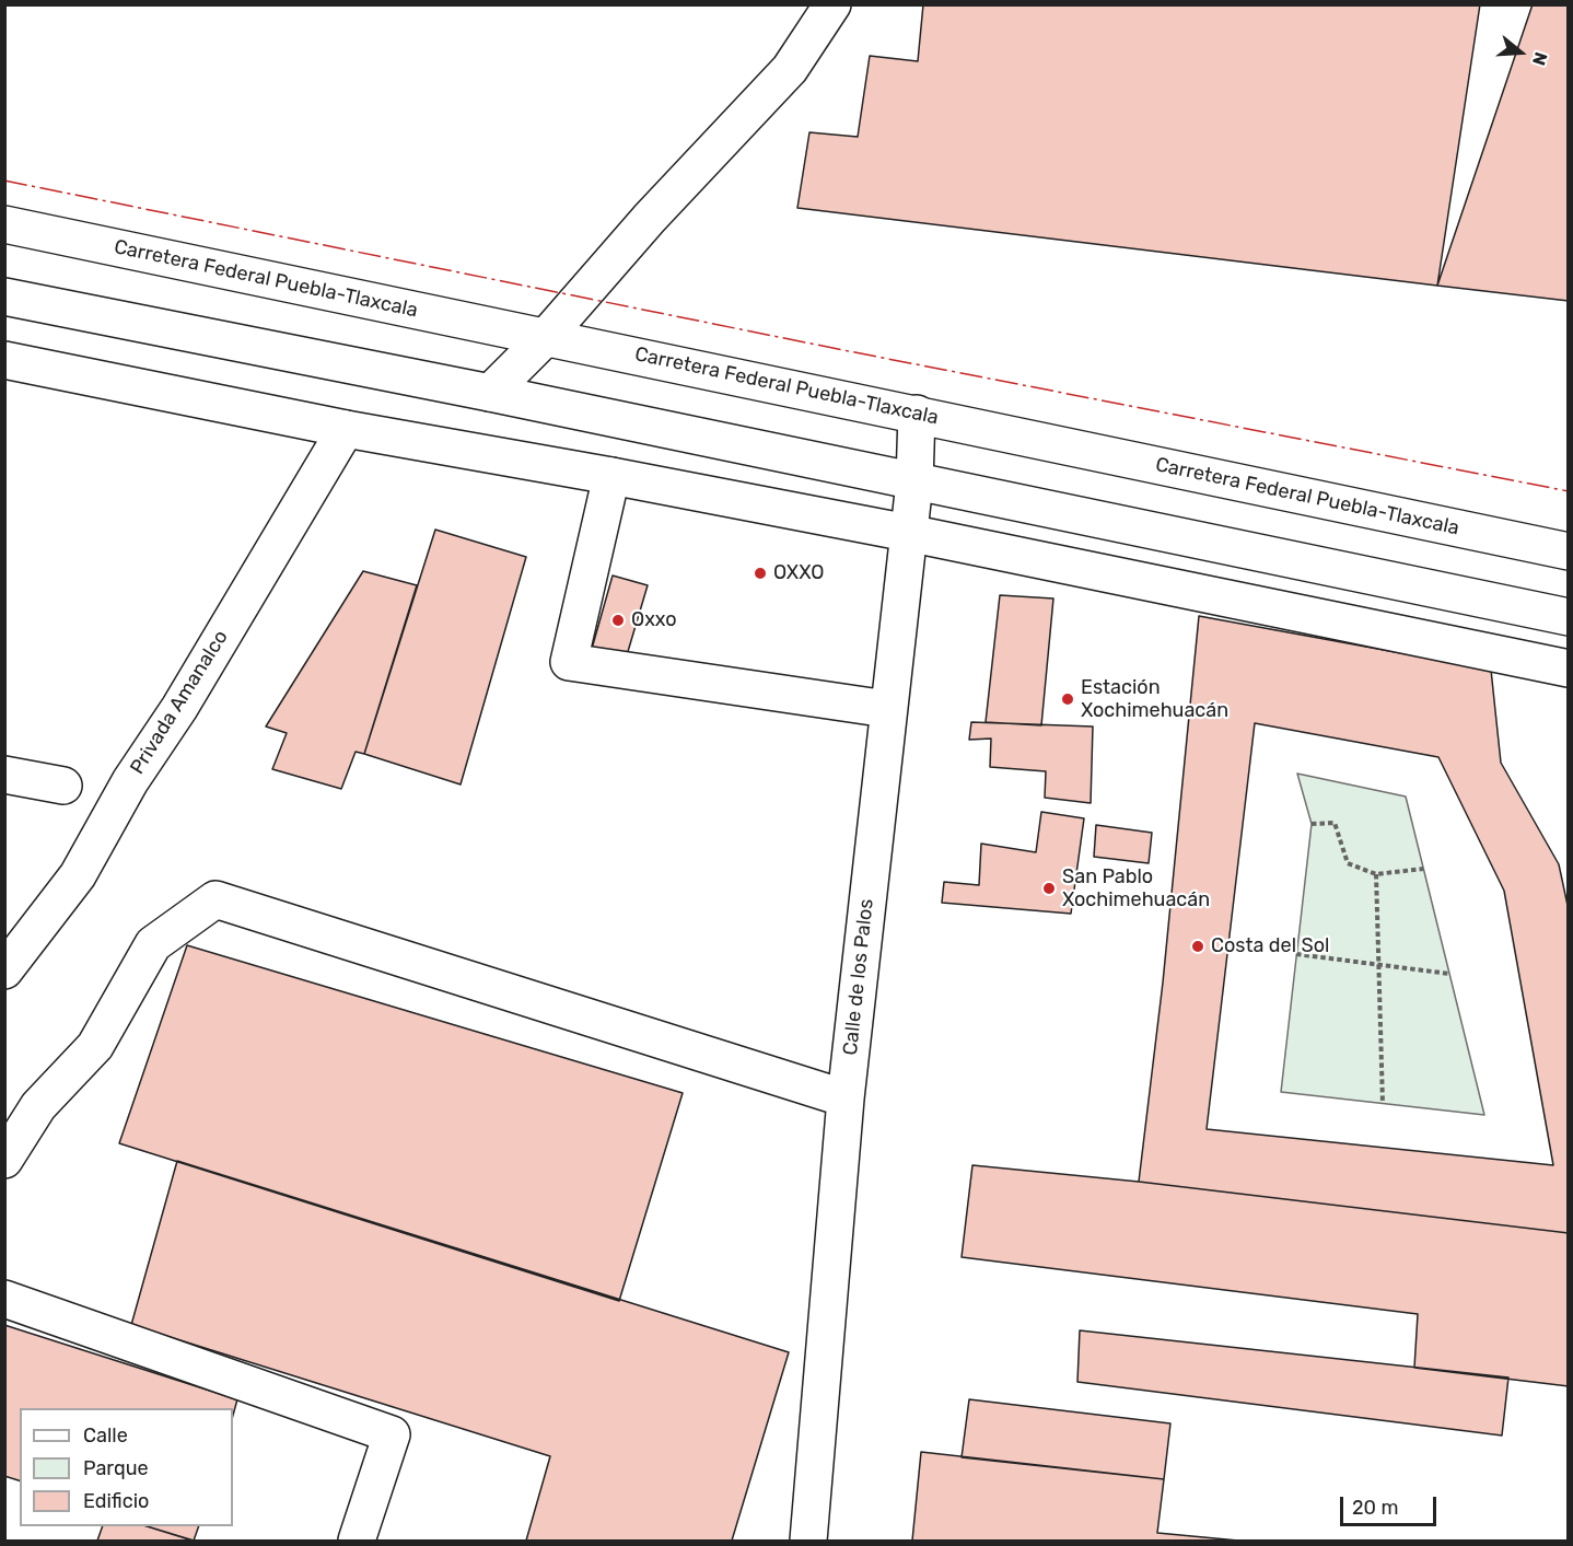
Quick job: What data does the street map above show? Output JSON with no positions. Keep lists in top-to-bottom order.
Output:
{
  "streets": {
    "main road": ["Carretera Federal Puebla-Tlaxcala", "Privada Amanalco", "Calle de los Palos"]
  },
  "crossings": [
    ["Carretera Federal Puebla-Tlaxcala", "Calle de los Palos"]
  ],
  "places": [
    "OXXO",
    "Oxxo",
    "Estación Xochimehuacán",
    "San Pablo Xochimehuacán",
    "Costa del Sol"
  ],
  "legend": ["Calle", "Parque", "Edificio"],
  "scale_bar": "20 m",
  "north": "right"
}
